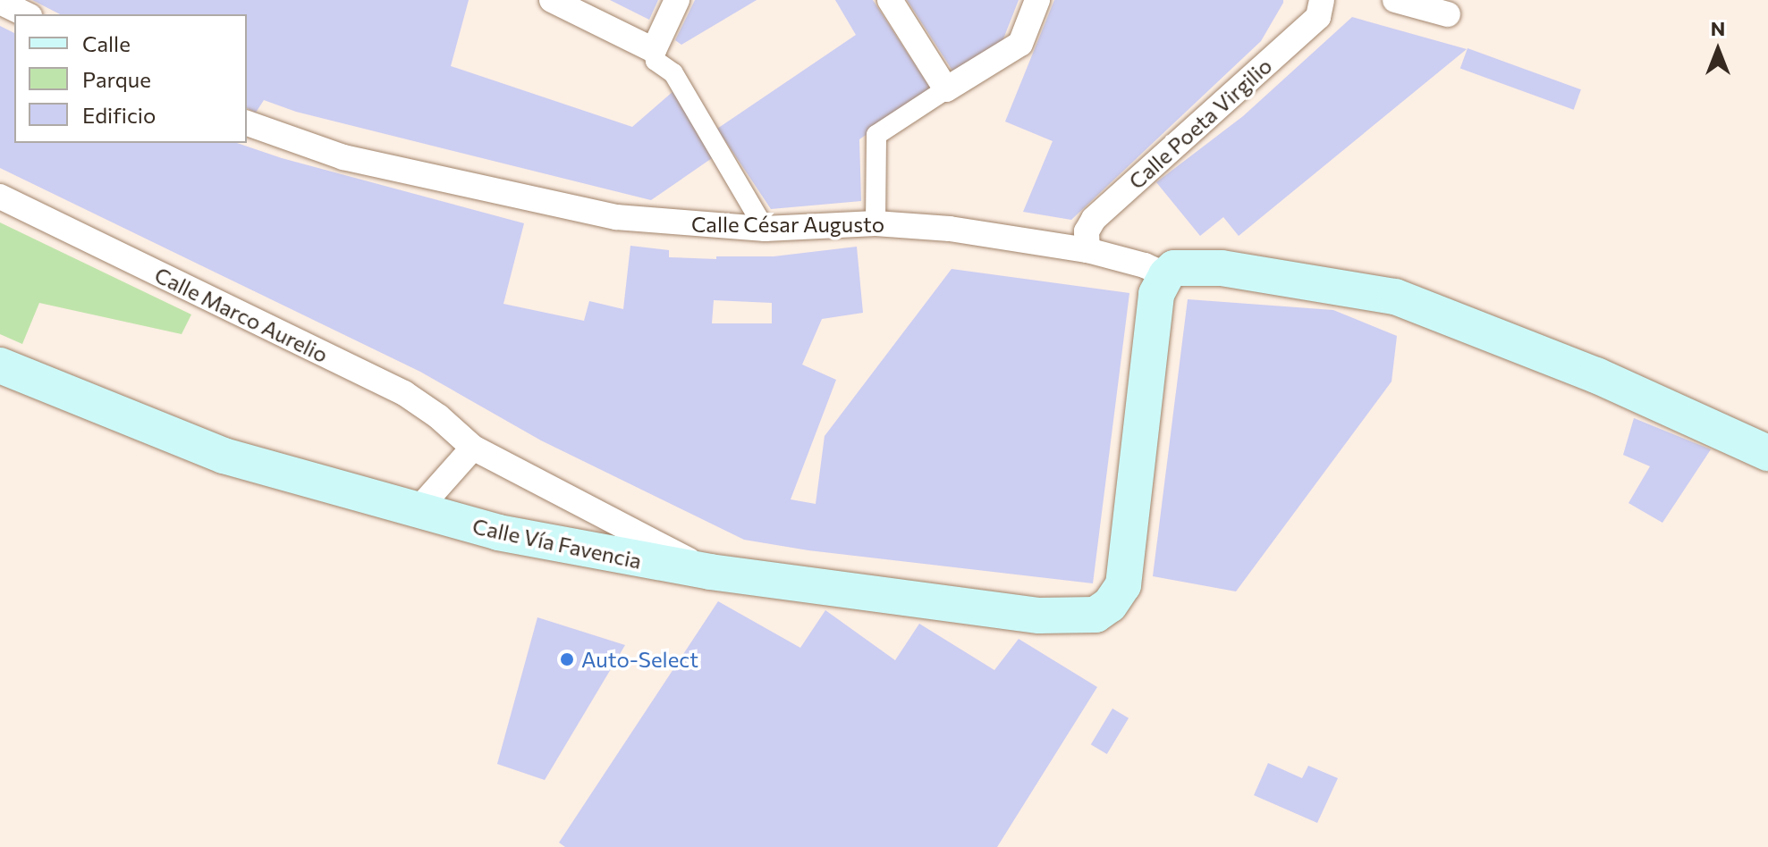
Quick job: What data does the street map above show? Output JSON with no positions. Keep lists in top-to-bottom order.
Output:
{
  "streets": {
    "main road": ["Calle Vía Favencia"],
    "street": ["Calle Poeta Virgilio", "Calle César Augusto", "Calle Marco Aurelio"]
  },
  "crossings": [
    ["Calle Poeta Virgilio", "Calle César Augusto"],
    ["Calle César Augusto", "Calle Vía Favencia"],
    ["Calle Marco Aurelio", "Calle Vía Favencia"]
  ],
  "places": ["Auto-Select"],
  "legend": ["Calle", "Parque", "Edificio"],
  "north": "top"
}
